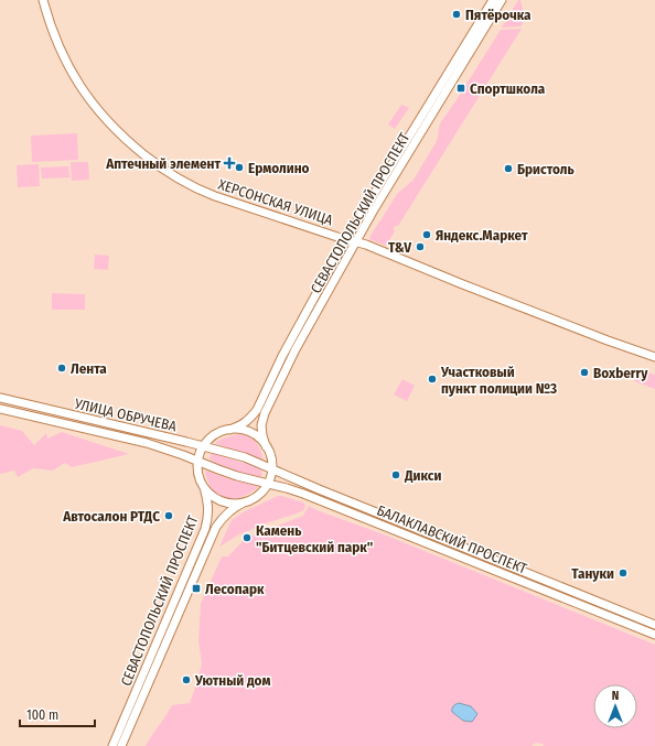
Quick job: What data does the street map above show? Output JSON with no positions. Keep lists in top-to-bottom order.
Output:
{
  "streets": {
    "main road": [
      "ХЕРСОНСКАЯ УЛИЦА",
      "СЕВАСТОПОЛЬСКИЙ ПРОСПЕКТ",
      "УЛИЦА ОБРУЧЕВА",
      "БАЛАКЛАВСКИЙ ПРОСПЕКТ"
    ]
  },
  "crossings": [
    ["ХЕРСОНСКАЯ УЛИЦА", "СЕВАСТОПОЛЬСКИЙ ПРОСПЕКТ"],
    ["СЕВАСТОПОЛЬСКИЙ ПРОСПЕКТ", "УЛИЦА ОБРУЧЕВА"],
    ["СЕВАСТОПОЛЬСКИЙ ПРОСПЕКТ", "БАЛАКЛАВСКИЙ ПРОСПЕКТ"],
    ["УЛИЦА ОБРУЧЕВА", "БАЛАКЛАВСКИЙ ПРОСПЕКТ"]
  ],
  "places": {
    "other": [
      "Пятёрочка",
      "Ермолино",
      "Бристоль",
      "Яндекс.Маркет",
      "T&V",
      "Лента",
      "Boxberry",
      "Участковый пункт полиции №3",
      "Дикси",
      "Автосалон РТДС",
      "Камень \"Битцевский парк\"",
      "Тануки",
      "Уютный дом"
    ],
    "transit": ["Спортшкола", "Лесопарк"],
    "health": ["Аптечный элемент"]
  },
  "scale_bar": "100 m",
  "north": "top"
}
